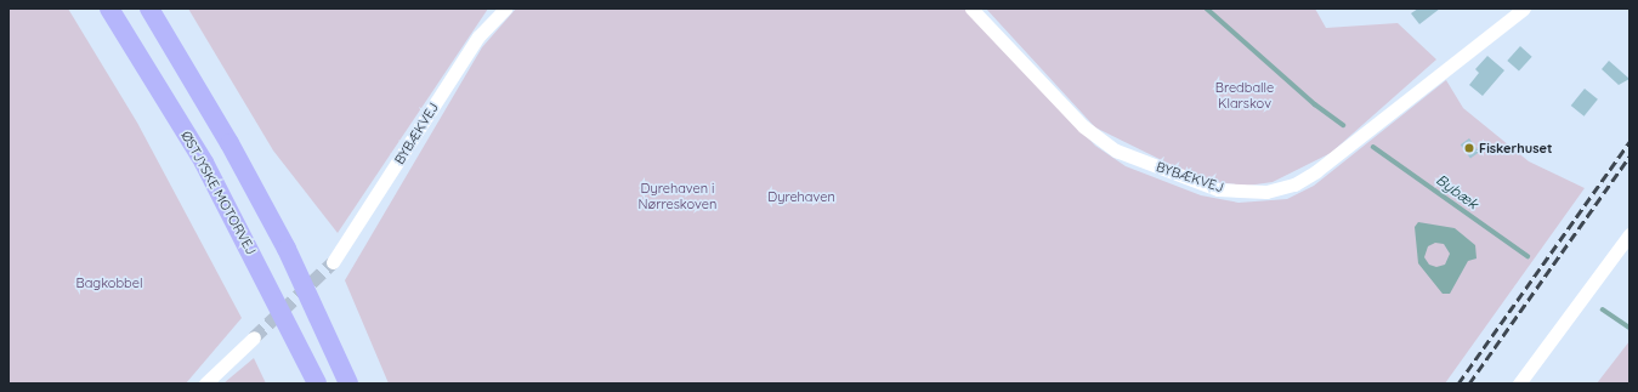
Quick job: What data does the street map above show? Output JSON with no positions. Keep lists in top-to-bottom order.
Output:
{
  "streets": {
    "highway": ["ØSTJYSKE MOTORVEJ"],
    "street": ["BYBÆKVEJ"]
  },
  "water": ["Bybæk"],
  "parks": [
    "Bredballe Klarskov",
    "Dyrehaven i Nørreskoven",
    "Dyrehaven",
    "Bagkobbel"
  ],
  "places": ["Fiskerhuset"]
}
